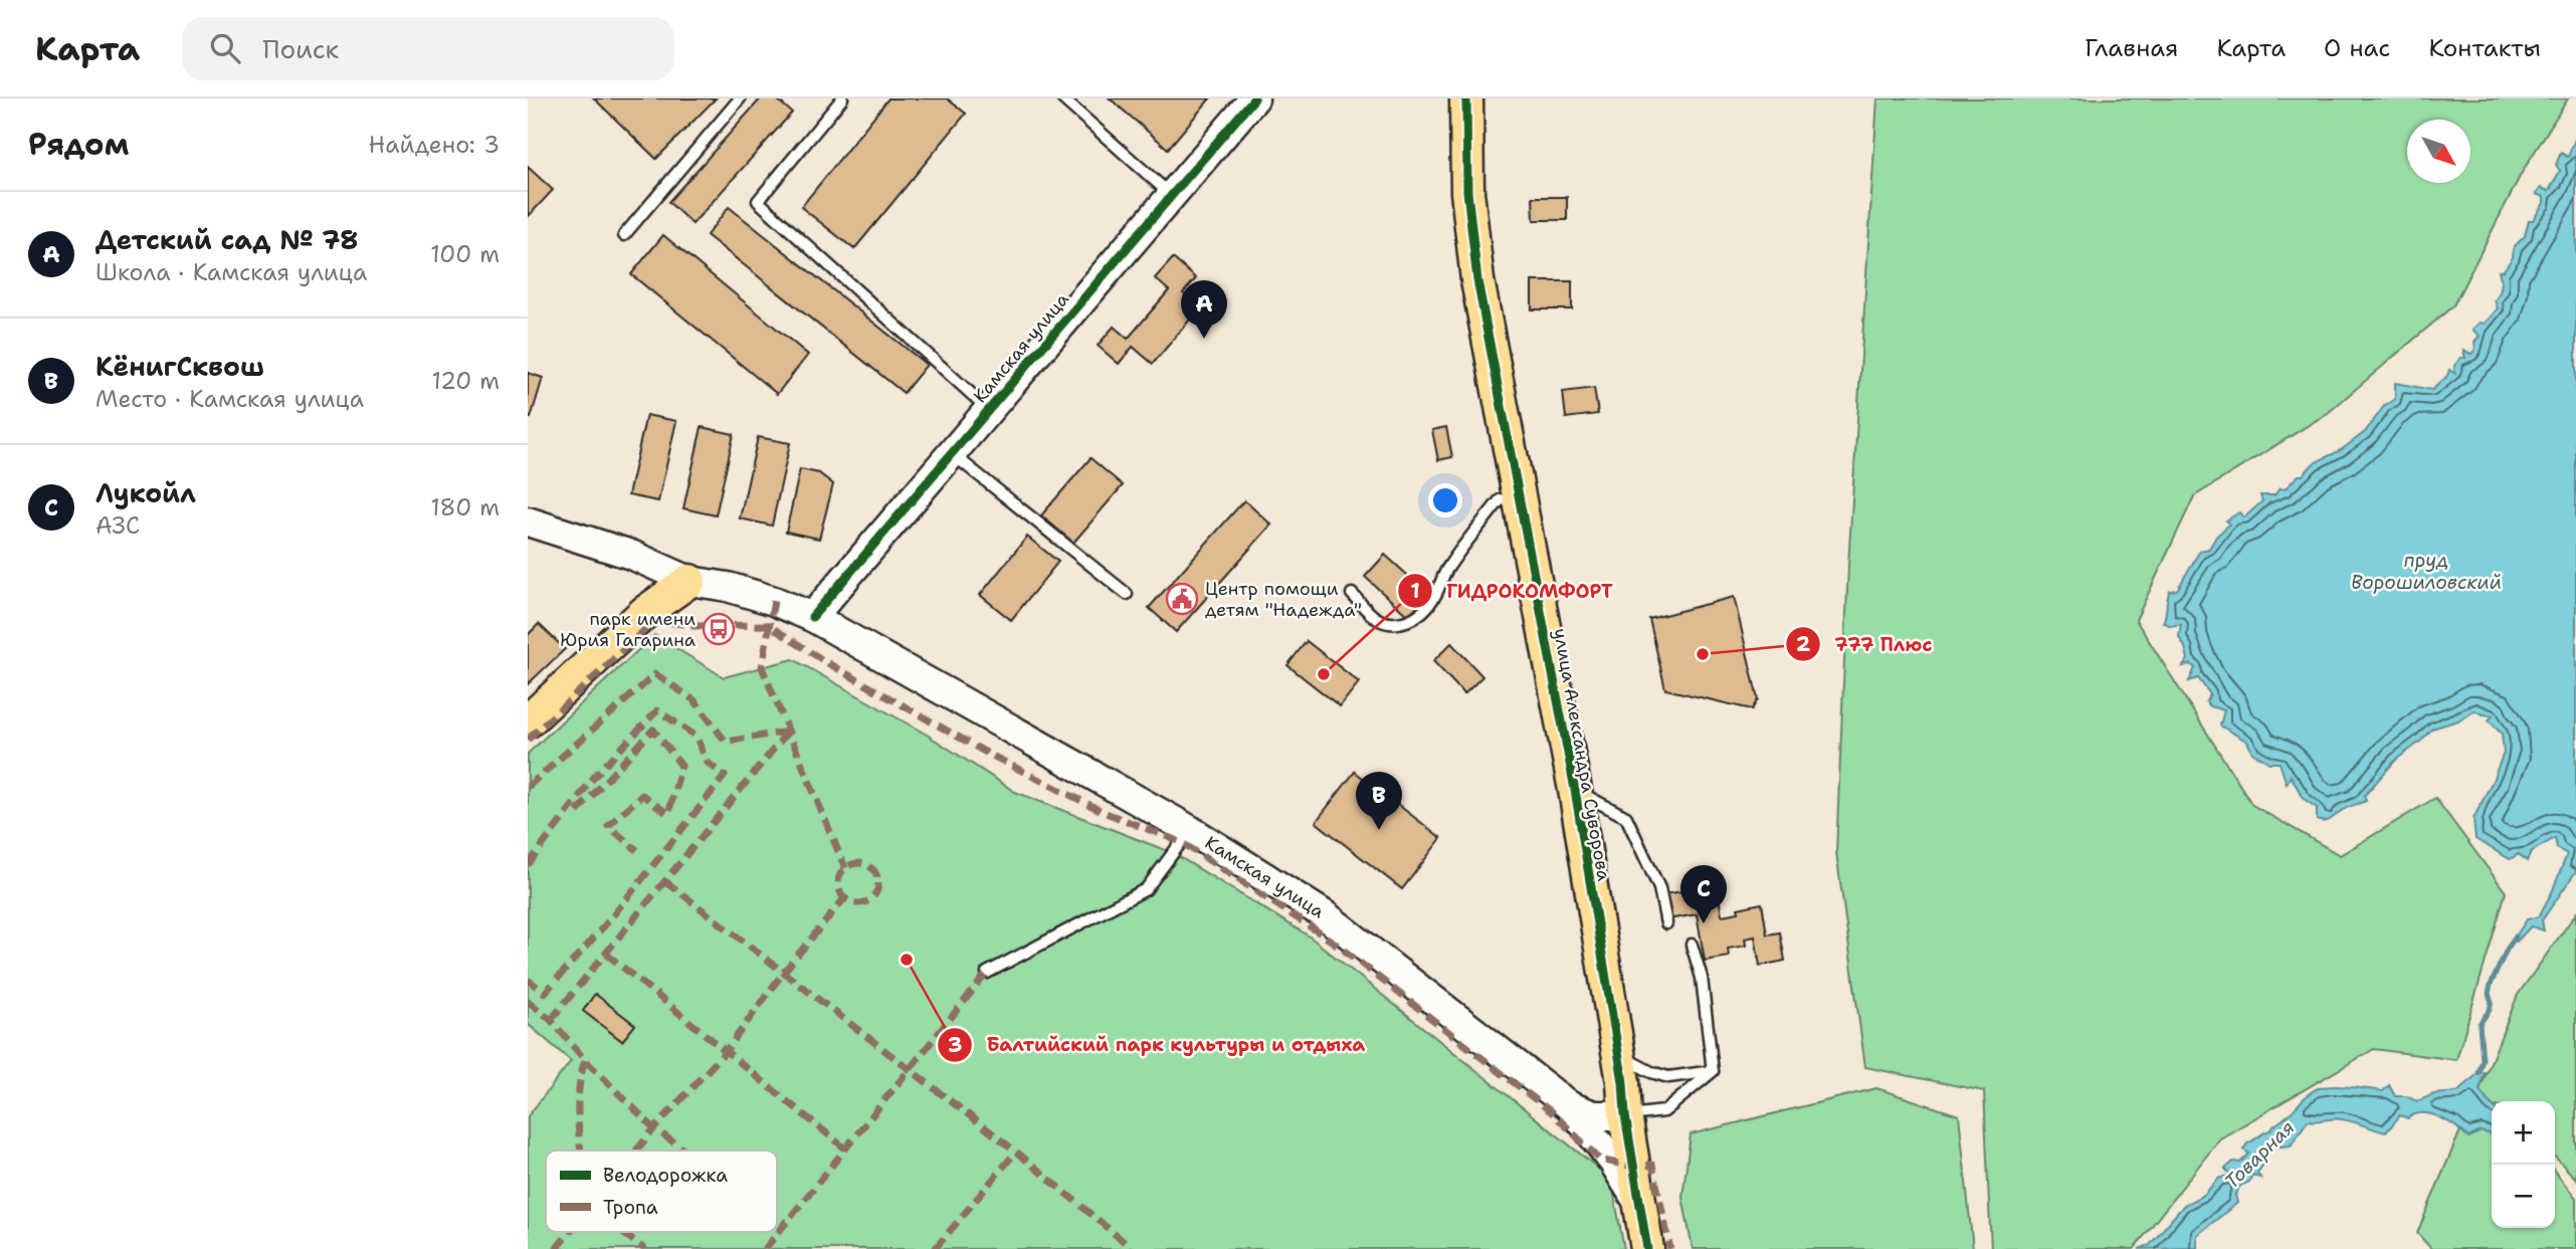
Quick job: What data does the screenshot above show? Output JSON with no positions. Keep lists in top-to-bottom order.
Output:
{
  "streets": {
    "main road": ["Камская улица", "улица Александра Суворова"]
  },
  "crossings": [
    ["Камская улица", "улица Александра Суворова"]
  ],
  "water": ["пруд Ворошиловский", "Товарная"],
  "places": {
    "public building": ["Центр помощи детям \"Надежда\""],
    "bus stop": ["парк имени Юрия Гагарина"],
    "other": ["777 Плюс", "ГИДРОКОМФОРТ", "Балтийский парк культуры и отдыха"]
  },
  "legend": ["Велодорожка", "Тропа"],
  "north": "bottom right",
  "page": {
    "header": "Карта",
    "search": "Поиск",
    "nav": [
      "Главная",
      "Карта",
      "О нас",
      "Контакты"
    ],
    "heading": ["Рядом", "Найдено: 3"],
    "list": [
      {
        "mark": "A",
        "name": "Детский сад № 78",
        "note": "Школа · Камская улица",
        "value": "100 m"
      },
      {
        "mark": "B",
        "name": "КёнигСквош",
        "note": "Место · Камская улица",
        "value": "120 m"
      },
      {
        "mark": "C",
        "name": "Лукойл",
        "note": "АЗС",
        "value": "180 m"
      }
    ],
    "pins": ["A", "B", "C"],
    "map_buttons": ["+", "−"]
  }
}
